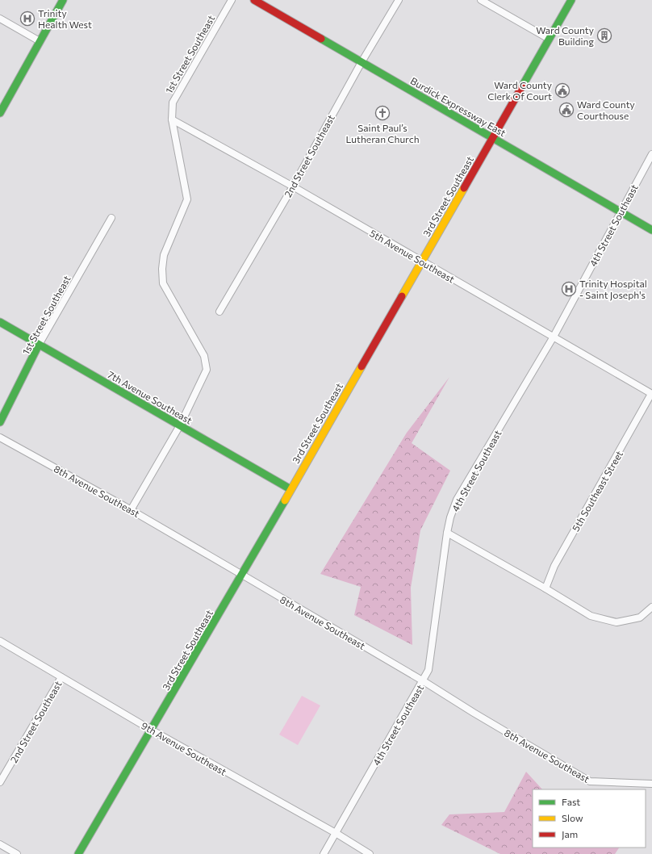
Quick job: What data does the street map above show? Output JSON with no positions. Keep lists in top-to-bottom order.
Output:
{
  "streets": {
    "street": [
      "1st Street Southeast",
      "Burdick Expressway East",
      "2nd Street Southeast",
      "3rd Street Southeast",
      "4th Street Southeast",
      "5th Avenue Southeast",
      "7th Avenue Southeast",
      "8th Avenue Southeast",
      "5th Southeast Street",
      "9th Avenue Southeast"
    ]
  },
  "crossings": [
    ["1st Street Southeast", "5th Avenue Southeast"],
    ["1st Street Southeast", "7th Avenue Southeast"],
    ["Burdick Expressway East", "2nd Street Southeast"],
    ["Burdick Expressway East", "3rd Street Southeast"],
    ["Burdick Expressway East", "4th Street Southeast"],
    ["2nd Street Southeast", "5th Avenue Southeast"],
    ["2nd Street Southeast", "9th Avenue Southeast"],
    ["3rd Street Southeast", "5th Avenue Southeast"],
    ["3rd Street Southeast", "7th Avenue Southeast"],
    ["3rd Street Southeast", "8th Avenue Southeast"],
    ["3rd Street Southeast", "9th Avenue Southeast"],
    ["4th Street Southeast", "5th Avenue Southeast"],
    ["4th Street Southeast", "8th Avenue Southeast"],
    ["4th Street Southeast", "9th Avenue Southeast"],
    ["5th Avenue Southeast", "5th Southeast Street"]
  ],
  "places": {
    "hospital": ["Trinity Health West", "Trinity Hospital - Saint Joseph's"],
    "building": ["Ward County Building"],
    "public building": ["Ward County Clerk Of Court", "Ward County Courthouse"],
    "church": ["Saint Paul’s Lutheran Church"]
  },
  "legend": ["Fast", "Slow", "Jam"]
}
